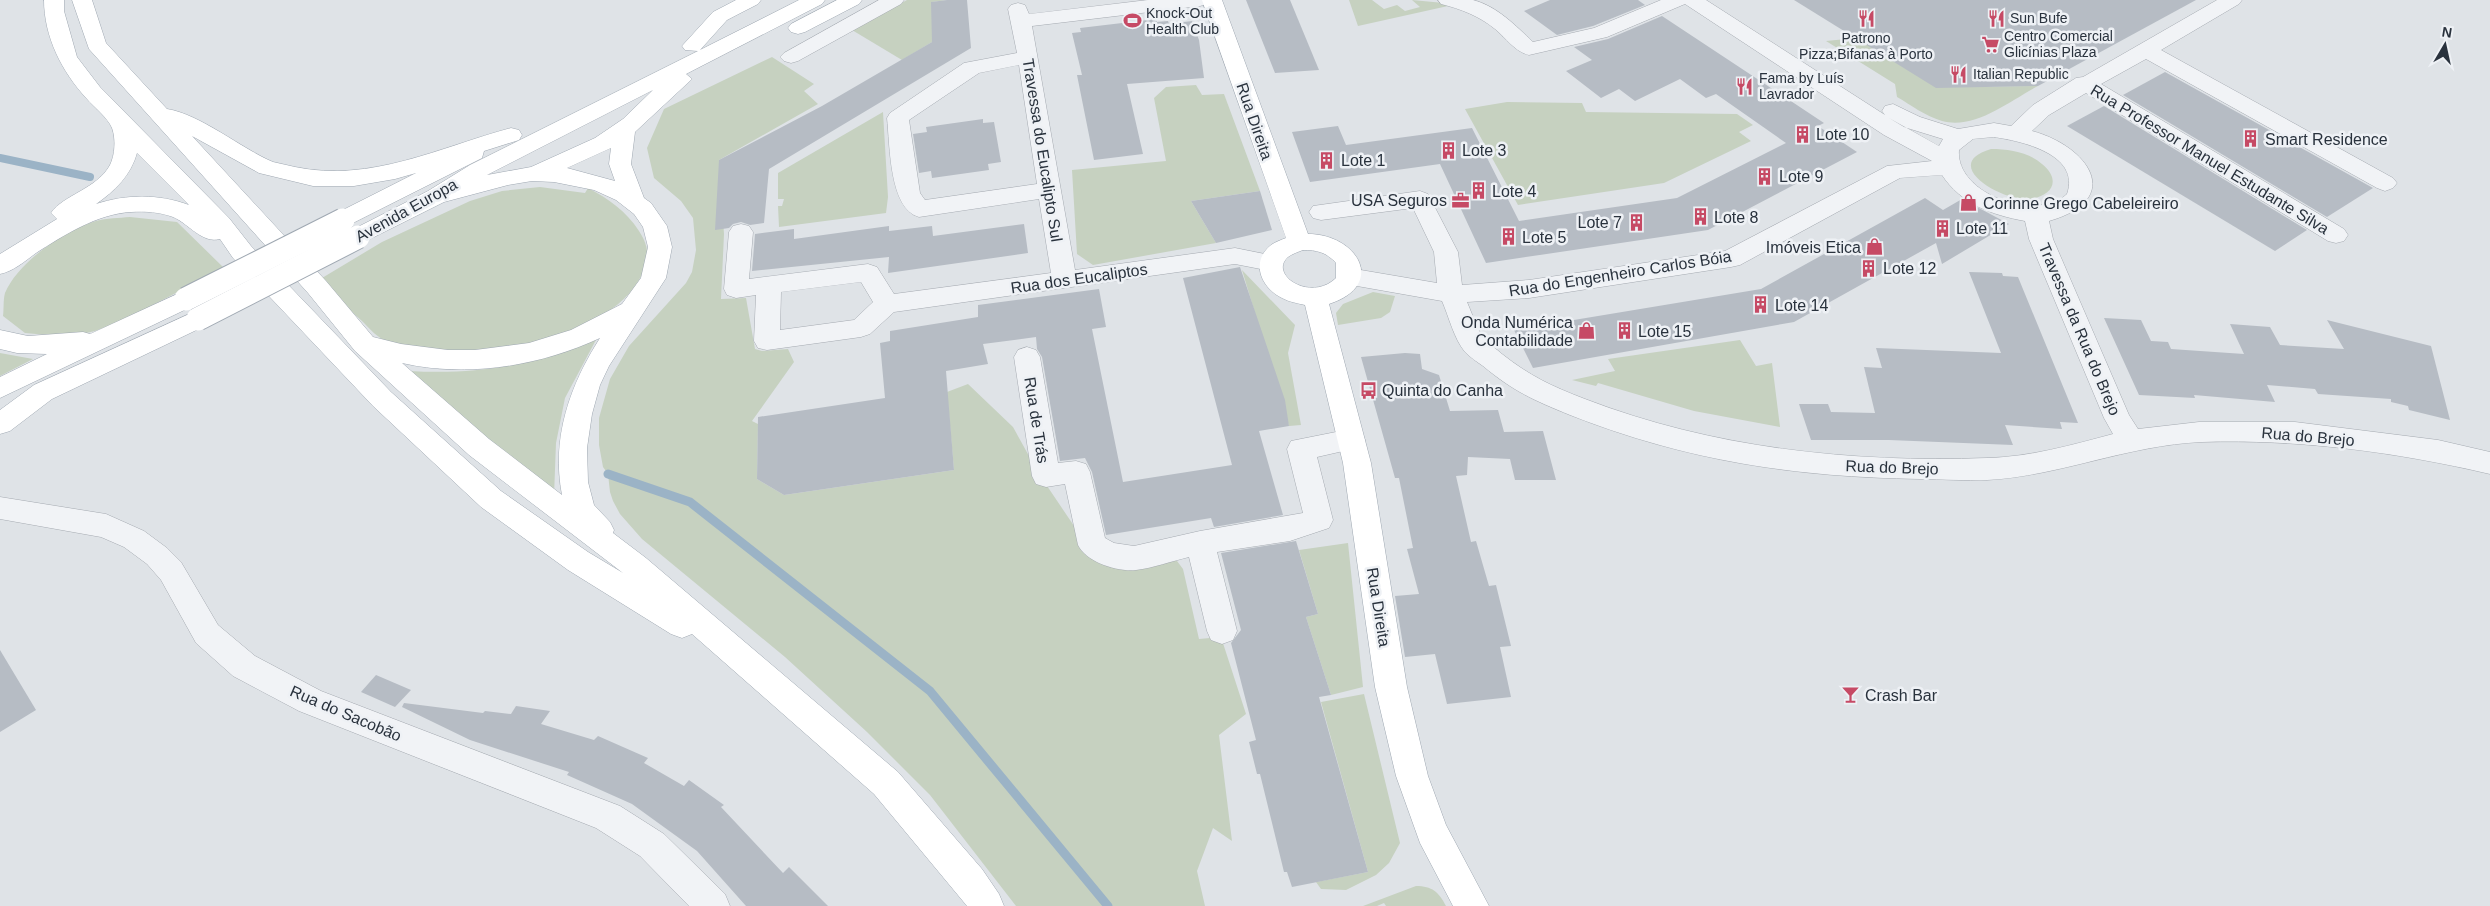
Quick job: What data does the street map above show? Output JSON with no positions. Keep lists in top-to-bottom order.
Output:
{
  "streets": {
    "main road": ["Rua Direita", "Avenida Europa"],
    "street": [
      "Travessa do Eucalipto Sul",
      "Rua Professor Manuel Estudante Silva",
      "Rua do Engenheiro Carlos Bóia",
      "Rua dos Eucaliptos",
      "Travessa da Rua do Brejo",
      "Rua de Trás",
      "Rua do Brejo",
      "Rua do Sacobão"
    ]
  },
  "crossings": [
    ["Rua Direita", "Rua dos Eucaliptos"],
    ["Rua Direita", "Rua de Trás"],
    ["Travessa do Eucalipto Sul", "Rua dos Eucaliptos"],
    ["Rua do Engenheiro Carlos Bóia", "Travessa da Rua do Brejo"],
    ["Rua do Engenheiro Carlos Bóia", "Rua do Brejo"],
    ["Travessa da Rua do Brejo", "Rua do Brejo"]
  ],
  "places": {
    "restaurant": [
      "Patrono Pizza;Bifanas à Porto",
      "Sun Bufe",
      "Italian Republic",
      "Fama by Luís Lavrador"
    ],
    "sports": ["Knock-Out Health Club"],
    "supermarket": ["Centro Comercial Glicínias Plaza"],
    "building": [
      "Lote 10",
      "Smart Residence",
      "Lote 3",
      "Lote 1",
      "Lote 9",
      "Lote 4",
      "Lote 8",
      "Lote 7",
      "Lote 11",
      "Lote 5",
      "Lote 12",
      "Lote 14",
      "Lote 15"
    ],
    "office": ["USA Seguros"],
    "shop": ["Corinne Grego Cabeleireiro", "Imóveis Etica", "Onda Numérica Contabilidade"],
    "bus stop": ["Quinta do Canha"],
    "bar": ["Crash Bar"]
  },
  "north": "top"
}
